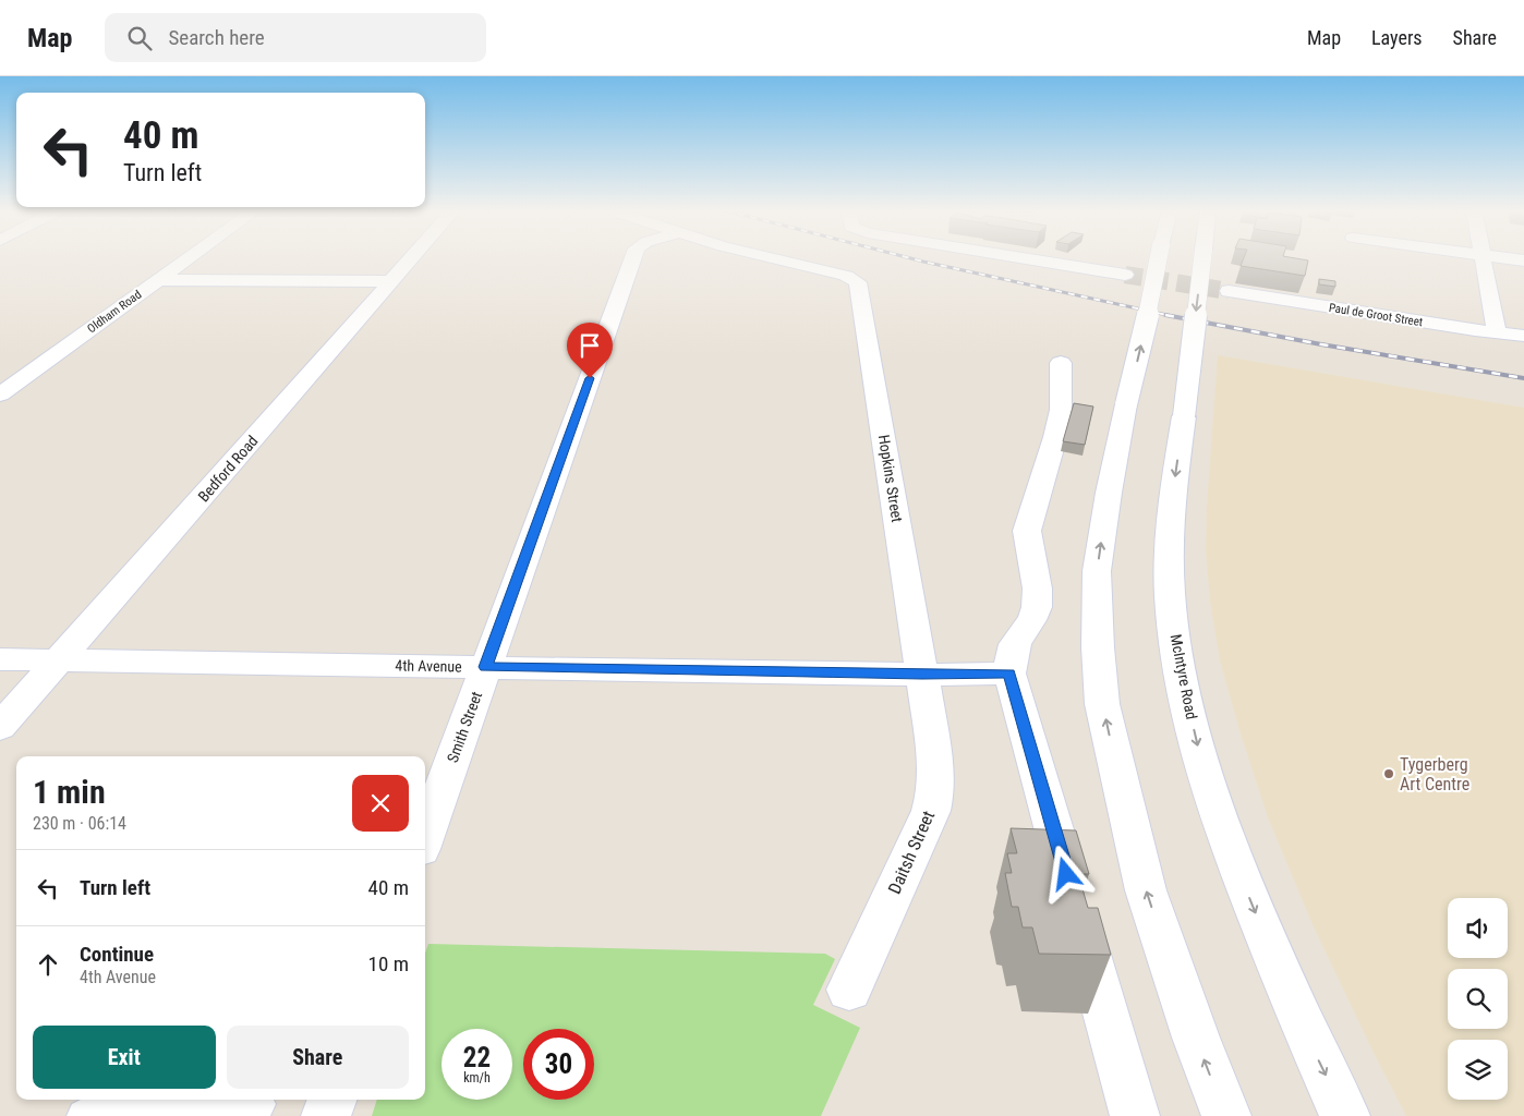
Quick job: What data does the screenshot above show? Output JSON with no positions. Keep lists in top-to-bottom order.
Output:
{
  "streets": {
    "street": [
      "Oldham Road",
      "Paul de Groot Street",
      "Bedford Road",
      "Hopkins Street",
      "4th Avenue",
      "McIntyre Road",
      "Smith Street",
      "Daitsh Street"
    ]
  },
  "crossings": [
    ["Bedford Road", "4th Avenue"],
    ["Hopkins Street", "4th Avenue"],
    ["Hopkins Street", "Daitsh Street"],
    ["4th Avenue", "Smith Street"],
    ["4th Avenue", "Daitsh Street"]
  ],
  "places": ["Tygerberg Art Centre"],
  "page": {
    "header": "Map",
    "search": "Search here",
    "nav": ["Map", "Layers", "Share"],
    "turn": ["40 m", "Turn left"],
    "heading": ["1 min", "230 m · 06:14"],
    "list": [
      {
        "name": "Turn left",
        "value": "40 m"
      },
      {
        "name": "Continue",
        "note": "4th Avenue",
        "value": "10 m"
      }
    ],
    "buttons": ["Exit", "Share"],
    "speed": "22 km/h",
    "limit": "30"
  }
}
